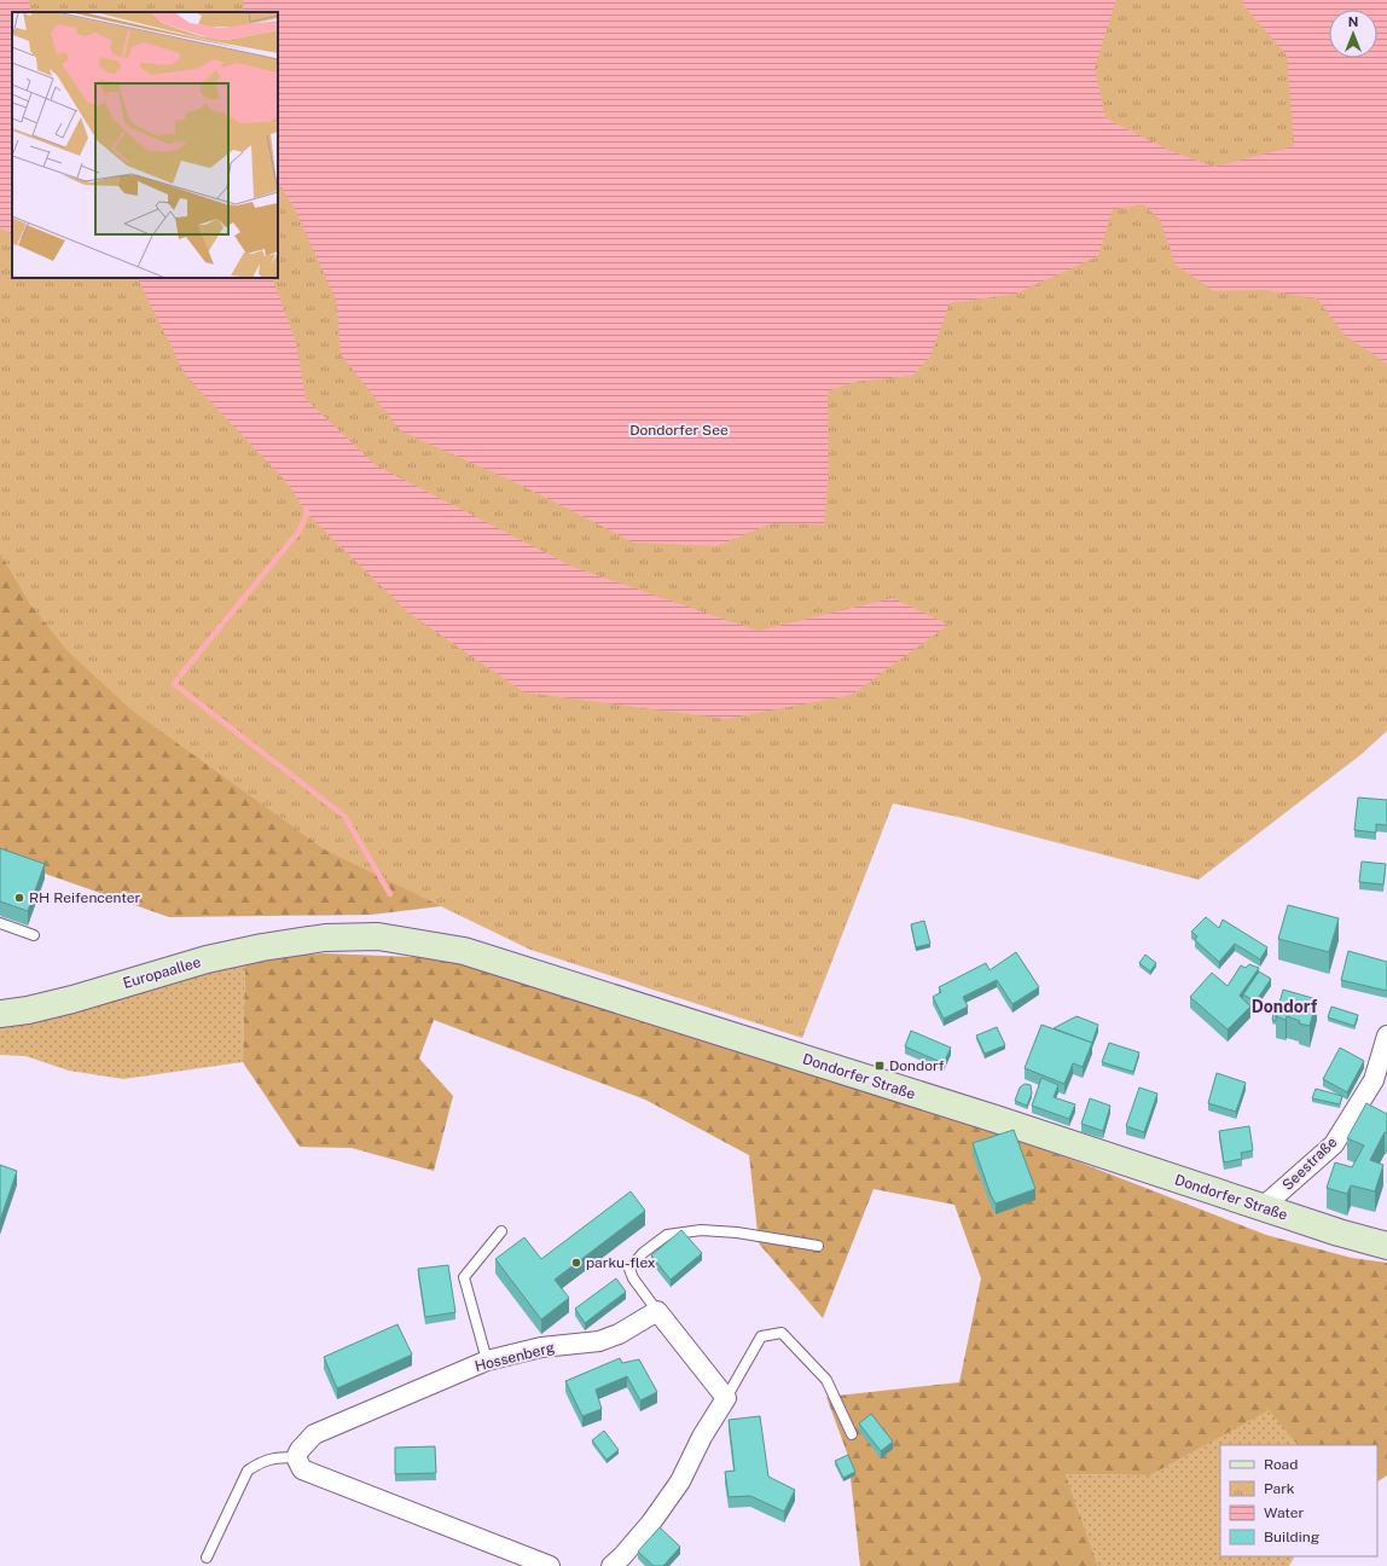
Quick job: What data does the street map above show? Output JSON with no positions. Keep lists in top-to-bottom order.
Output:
{
  "streets": {
    "main road": ["Europaallee", "Dondorfer Straße"],
    "street": ["Seestraße", "Hossenberg"]
  },
  "crossings": [
    ["Europaallee", "Dondorfer Straße"],
    ["Dondorfer Straße", "Seestraße"]
  ],
  "districts": ["Dondorf"],
  "parks": ["Dondorfer See"],
  "places": {
    "other": ["RH Reifencenter", "parku-flex"],
    "transit": ["Dondorf"]
  },
  "legend": [
    "Road",
    "Park",
    "Water",
    "Building"
  ],
  "north": "top"
}
